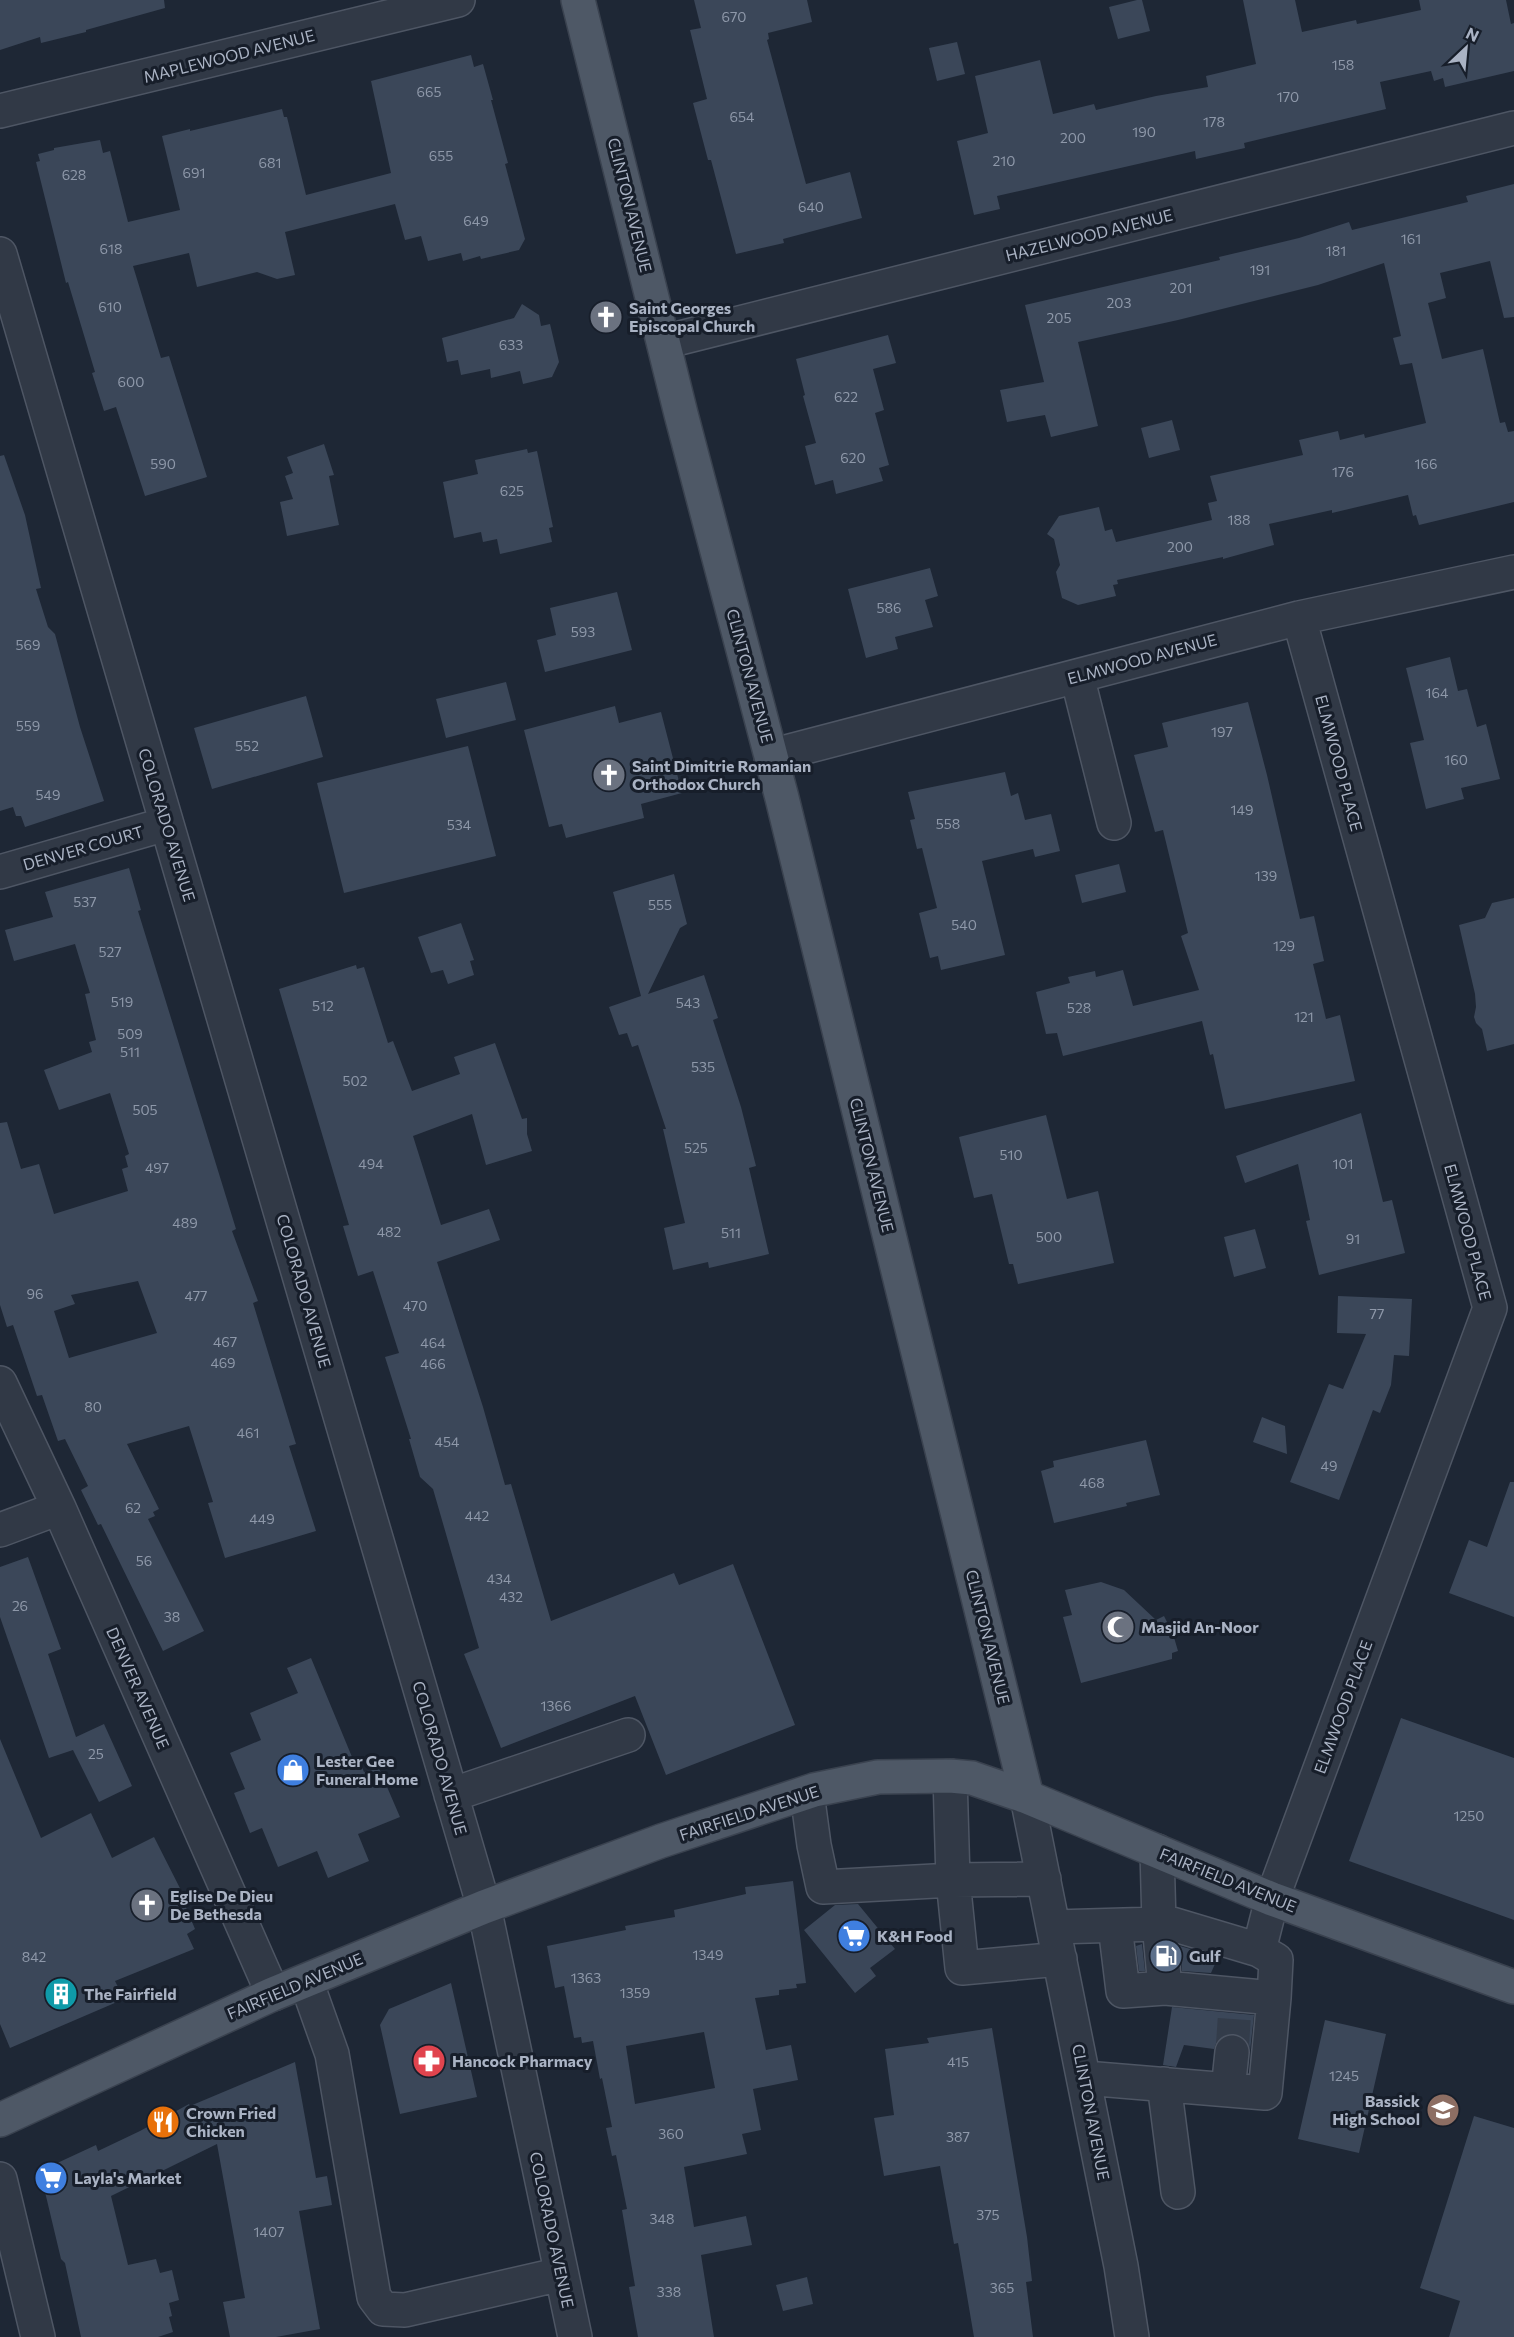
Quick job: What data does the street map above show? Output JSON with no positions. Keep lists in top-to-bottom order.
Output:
{
  "streets": {
    "main road": ["CLINTON AVENUE", "FAIRFIELD AVENUE"],
    "street": [
      "MAPLEWOOD AVENUE",
      "HAZELWOOD AVENUE",
      "ELMWOOD AVENUE",
      "ELMWOOD PLACE",
      "COLORADO AVENUE",
      "DENVER COURT",
      "DENVER AVENUE"
    ]
  },
  "crossings": [
    ["CLINTON AVENUE", "HAZELWOOD AVENUE"],
    ["CLINTON AVENUE", "ELMWOOD AVENUE"],
    ["CLINTON AVENUE", "FAIRFIELD AVENUE"],
    ["ELMWOOD AVENUE", "ELMWOOD PLACE"],
    ["ELMWOOD PLACE", "FAIRFIELD AVENUE"],
    ["COLORADO AVENUE", "DENVER COURT"],
    ["COLORADO AVENUE", "FAIRFIELD AVENUE"],
    ["DENVER AVENUE", "FAIRFIELD AVENUE"]
  ],
  "places": {
    "church": ["Saint Georges Episcopal Church", "Saint Dimitrie Romanian Orthodox Church", "Eglise De Dieu De Bethesda"],
    "mosque": ["Masjid An-Noor"],
    "shop": ["Lester Gee Funeral Home"],
    "supermarket": ["K&H Food", "Layla's Market"],
    "fuel station": ["Gulf"],
    "building": ["The Fairfield"],
    "pharmacy": ["Hancock Pharmacy"],
    "school or university": ["Bassick High School"],
    "restaurant": ["Crown Fried Chicken"]
  },
  "house_numbers": [
    "670",
    "158",
    "665",
    "170",
    "654",
    "178",
    "190",
    "200",
    "655",
    "210",
    "681",
    "691",
    "628",
    "640",
    "649",
    "161",
    "618",
    "181",
    "191",
    "201",
    "203",
    "610",
    "205",
    "633",
    "600",
    "622",
    "620",
    "590",
    "166",
    "176",
    "625",
    "188",
    "200",
    "586",
    "593",
    "569",
    "164",
    "559",
    "197",
    "552",
    "160",
    "549",
    "149",
    "558",
    "534",
    "139",
    "537",
    "555",
    "540",
    "129",
    "527",
    "519",
    "543",
    "512",
    "528",
    "121",
    "509",
    "511",
    "535",
    "502",
    "505",
    "525",
    "510",
    "494",
    "101",
    "497",
    "489",
    "482",
    "511",
    "500",
    "91",
    "96",
    "477",
    "470",
    "77",
    "467",
    "464",
    "469",
    "466",
    "80",
    "461",
    "454",
    "49",
    "468",
    "62",
    "442",
    "449",
    "56",
    "434",
    "432",
    "26",
    "38",
    "1366",
    "25",
    "1250",
    "1349",
    "842",
    "1363",
    "1359",
    "415",
    "1245",
    "360",
    "387",
    "375",
    "348",
    "1407",
    "365",
    "338"
  ],
  "north": "top right"
}
